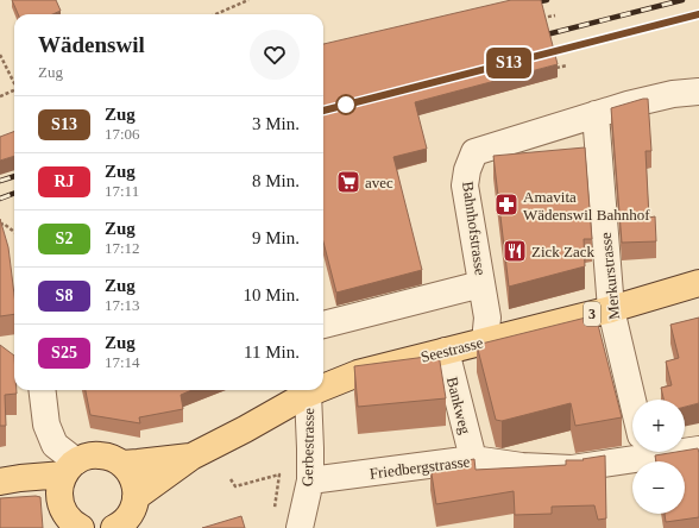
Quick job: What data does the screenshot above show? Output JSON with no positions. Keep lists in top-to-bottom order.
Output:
{
  "streets": {
    "main road": ["3", "Seestrasse"],
    "street": [
      "Bahnhofstrasse",
      "Merkurstrasse",
      "Bankweg",
      "Gerbestrasse",
      "Friedbergstrasse"
    ]
  },
  "crossings": [
    ["Bahnhofstrasse", "Merkurstrasse"],
    ["Merkurstrasse", "Seestrasse"],
    ["Seestrasse", "Bankweg"],
    ["Seestrasse", "Gerbestrasse"],
    ["Bankweg", "Friedbergstrasse"],
    ["Gerbestrasse", "Friedbergstrasse"]
  ],
  "places": {
    "supermarket": ["avec"],
    "pharmacy": ["Amavita Wädenswil Bahnhof"],
    "restaurant": ["Zick Zack"]
  },
  "page": {
    "on_map": "S13",
    "heading": ["Wädenswil", "Zug"],
    "list": [
      {
        "mark": "S13",
        "name": "Zug",
        "note": "17:06",
        "value": "3 Min."
      },
      {
        "mark": "RJ",
        "name": "Zug",
        "note": "17:11",
        "value": "8 Min."
      },
      {
        "mark": "S2",
        "name": "Zug",
        "note": "17:12",
        "value": "9 Min."
      },
      {
        "mark": "S8",
        "name": "Zug",
        "note": "17:13",
        "value": "10 Min."
      },
      {
        "mark": "S25",
        "name": "Zug",
        "note": "17:14",
        "value": "11 Min."
      }
    ],
    "map_buttons": ["+", "−"]
  }
}
